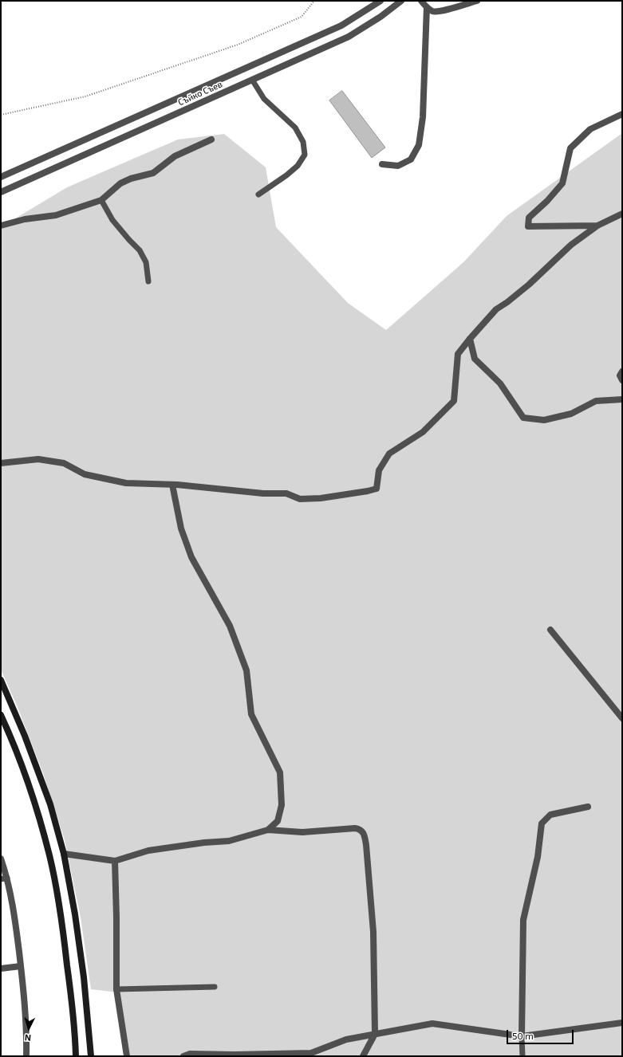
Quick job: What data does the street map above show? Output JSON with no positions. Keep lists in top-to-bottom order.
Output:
{
  "streets": {
    "street": ["Съйко Съев"]
  },
  "scale_bar": "50 m",
  "north": "bottom"
}
